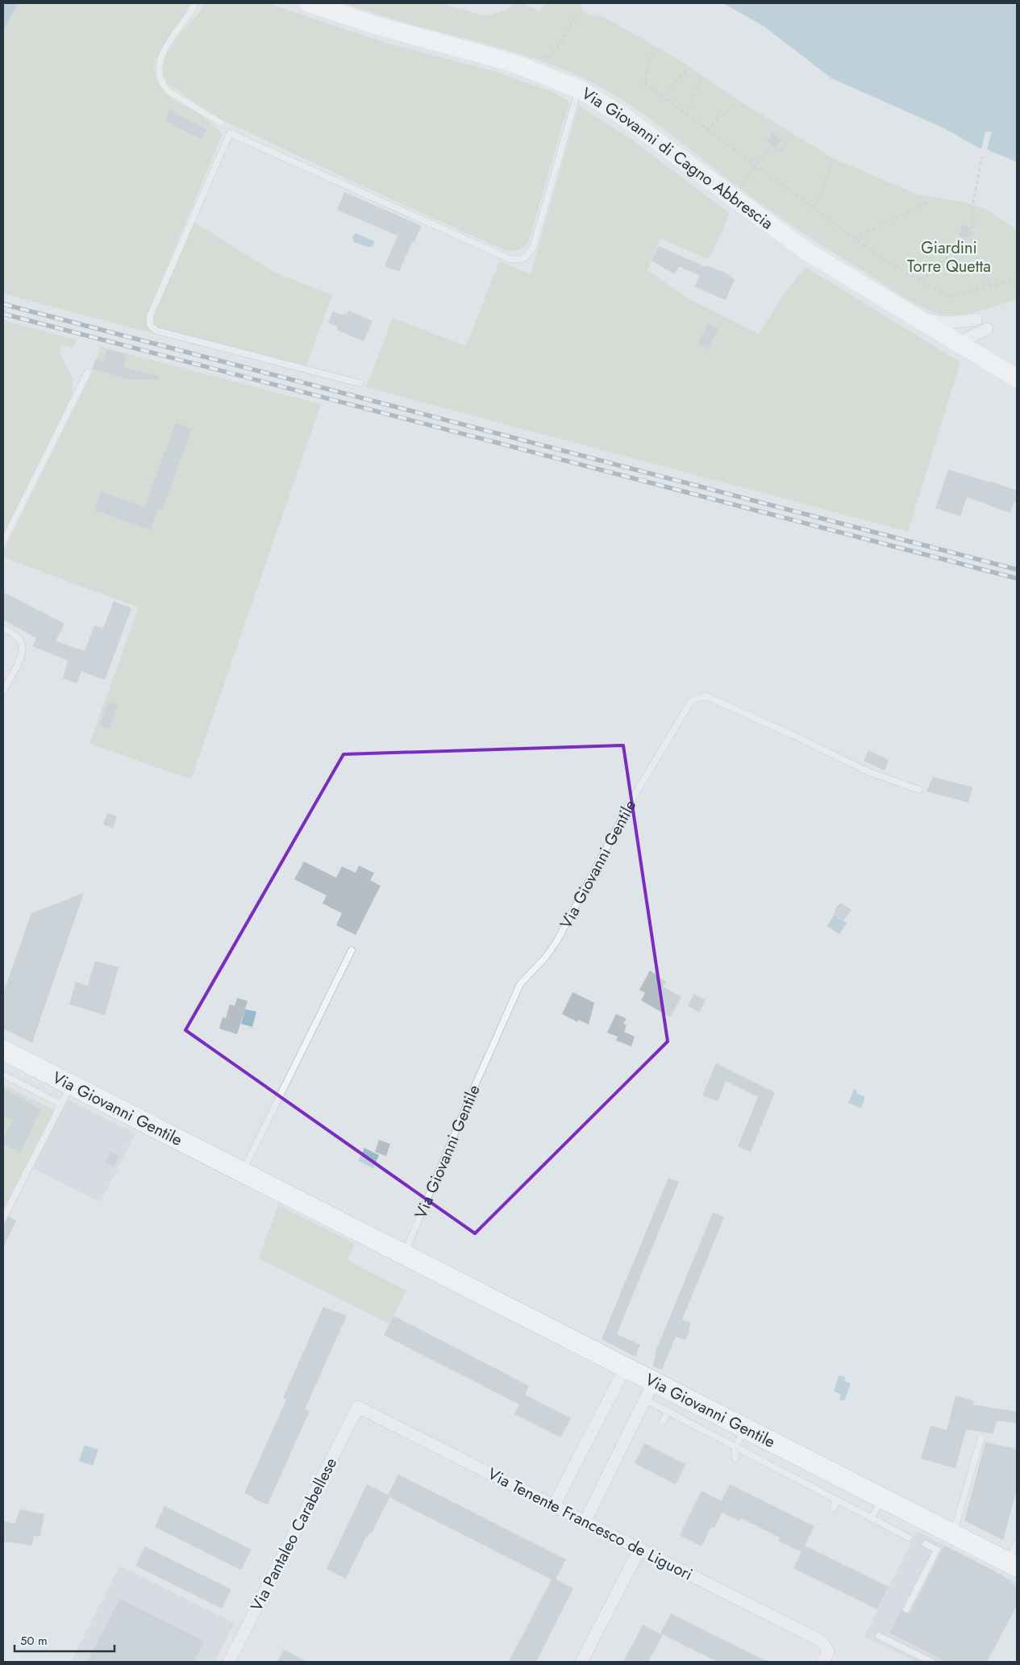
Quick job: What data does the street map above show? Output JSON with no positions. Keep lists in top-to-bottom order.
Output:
{
  "streets": {
    "main road": ["Via Giovanni di Cagno Abbrescia", "Via Giovanni Gentile"],
    "street": ["Via Tenente Francesco de Liguori", "Via Pantaleo Carabellese"]
  },
  "crossings": [
    ["Via Tenente Francesco de Liguori", "Via Pantaleo Carabellese"]
  ],
  "parks": ["Giardini Torre Quetta"],
  "scale_bar": "50 m"
}
